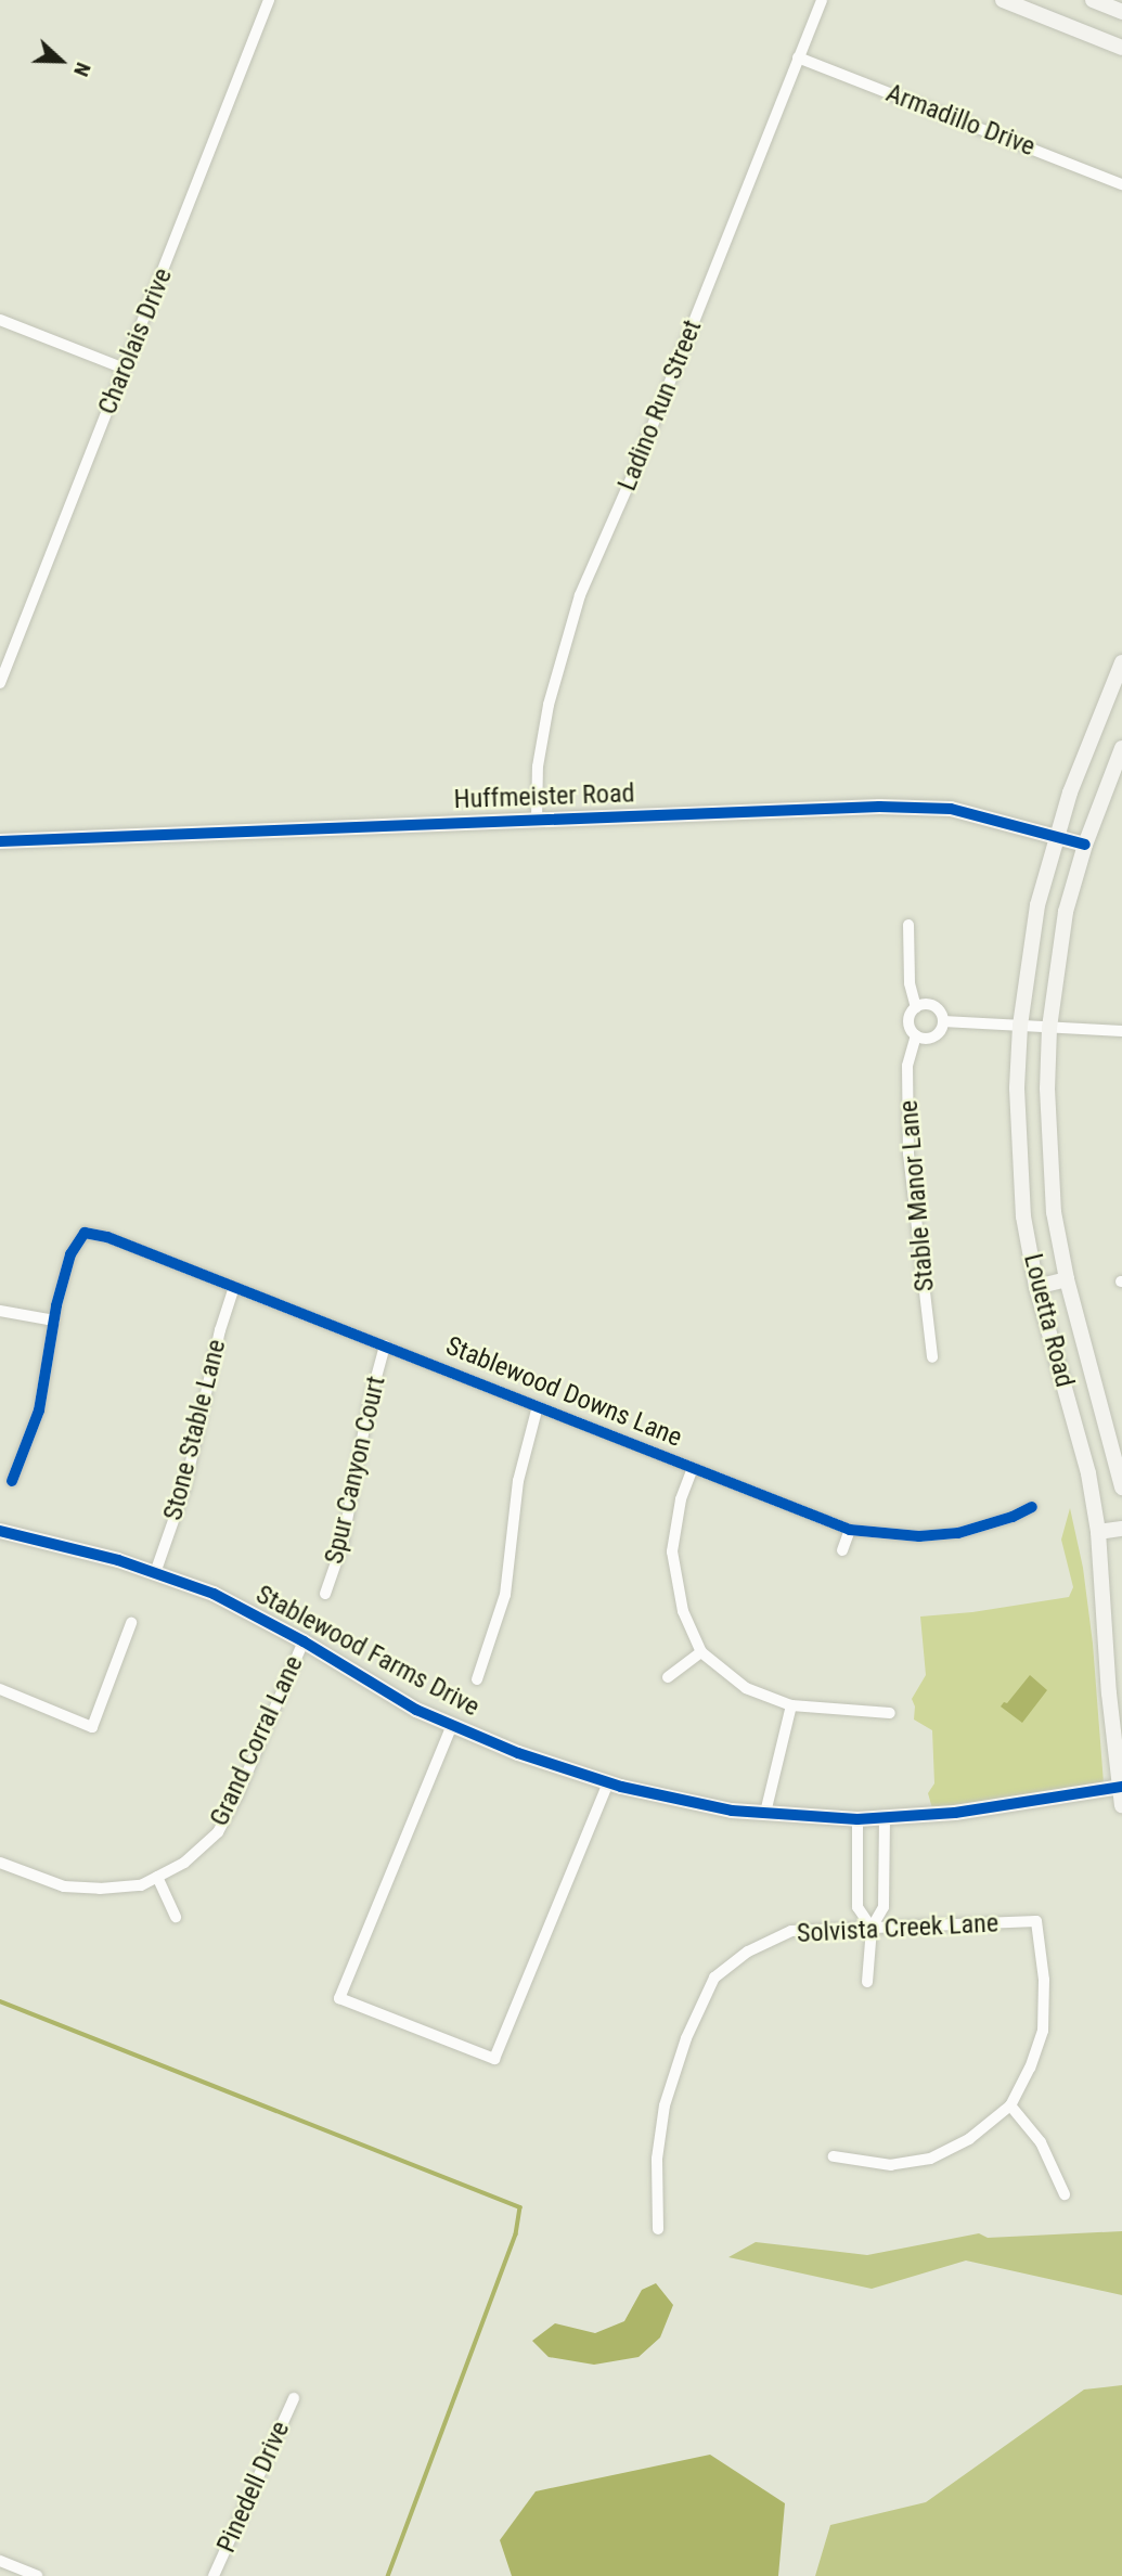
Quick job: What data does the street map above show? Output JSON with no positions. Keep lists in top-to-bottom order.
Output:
{
  "streets": {
    "street": [
      "Armadillo Drive",
      "Charolais Drive",
      "Ladino Run Street",
      "Huffmeister Road",
      "Stable Manor Lane",
      "Louetta Road",
      "Stablewood Downs Lane",
      "Stone Stable Lane",
      "Spur Canyon Court",
      "Stablewood Farms Drive",
      "Grand Corral Lane",
      "Solvista Creek Lane",
      "Pinedell Drive"
    ]
  },
  "crossings": [
    ["Armadillo Drive", "Ladino Run Street"],
    ["Ladino Run Street", "Huffmeister Road"],
    ["Huffmeister Road", "Louetta Road"],
    ["Louetta Road", "Stablewood Farms Drive"],
    ["Stablewood Downs Lane", "Stone Stable Lane"],
    ["Stablewood Downs Lane", "Spur Canyon Court"],
    ["Stone Stable Lane", "Stablewood Farms Drive"],
    ["Stablewood Farms Drive", "Grand Corral Lane"]
  ],
  "north": "right"
}
